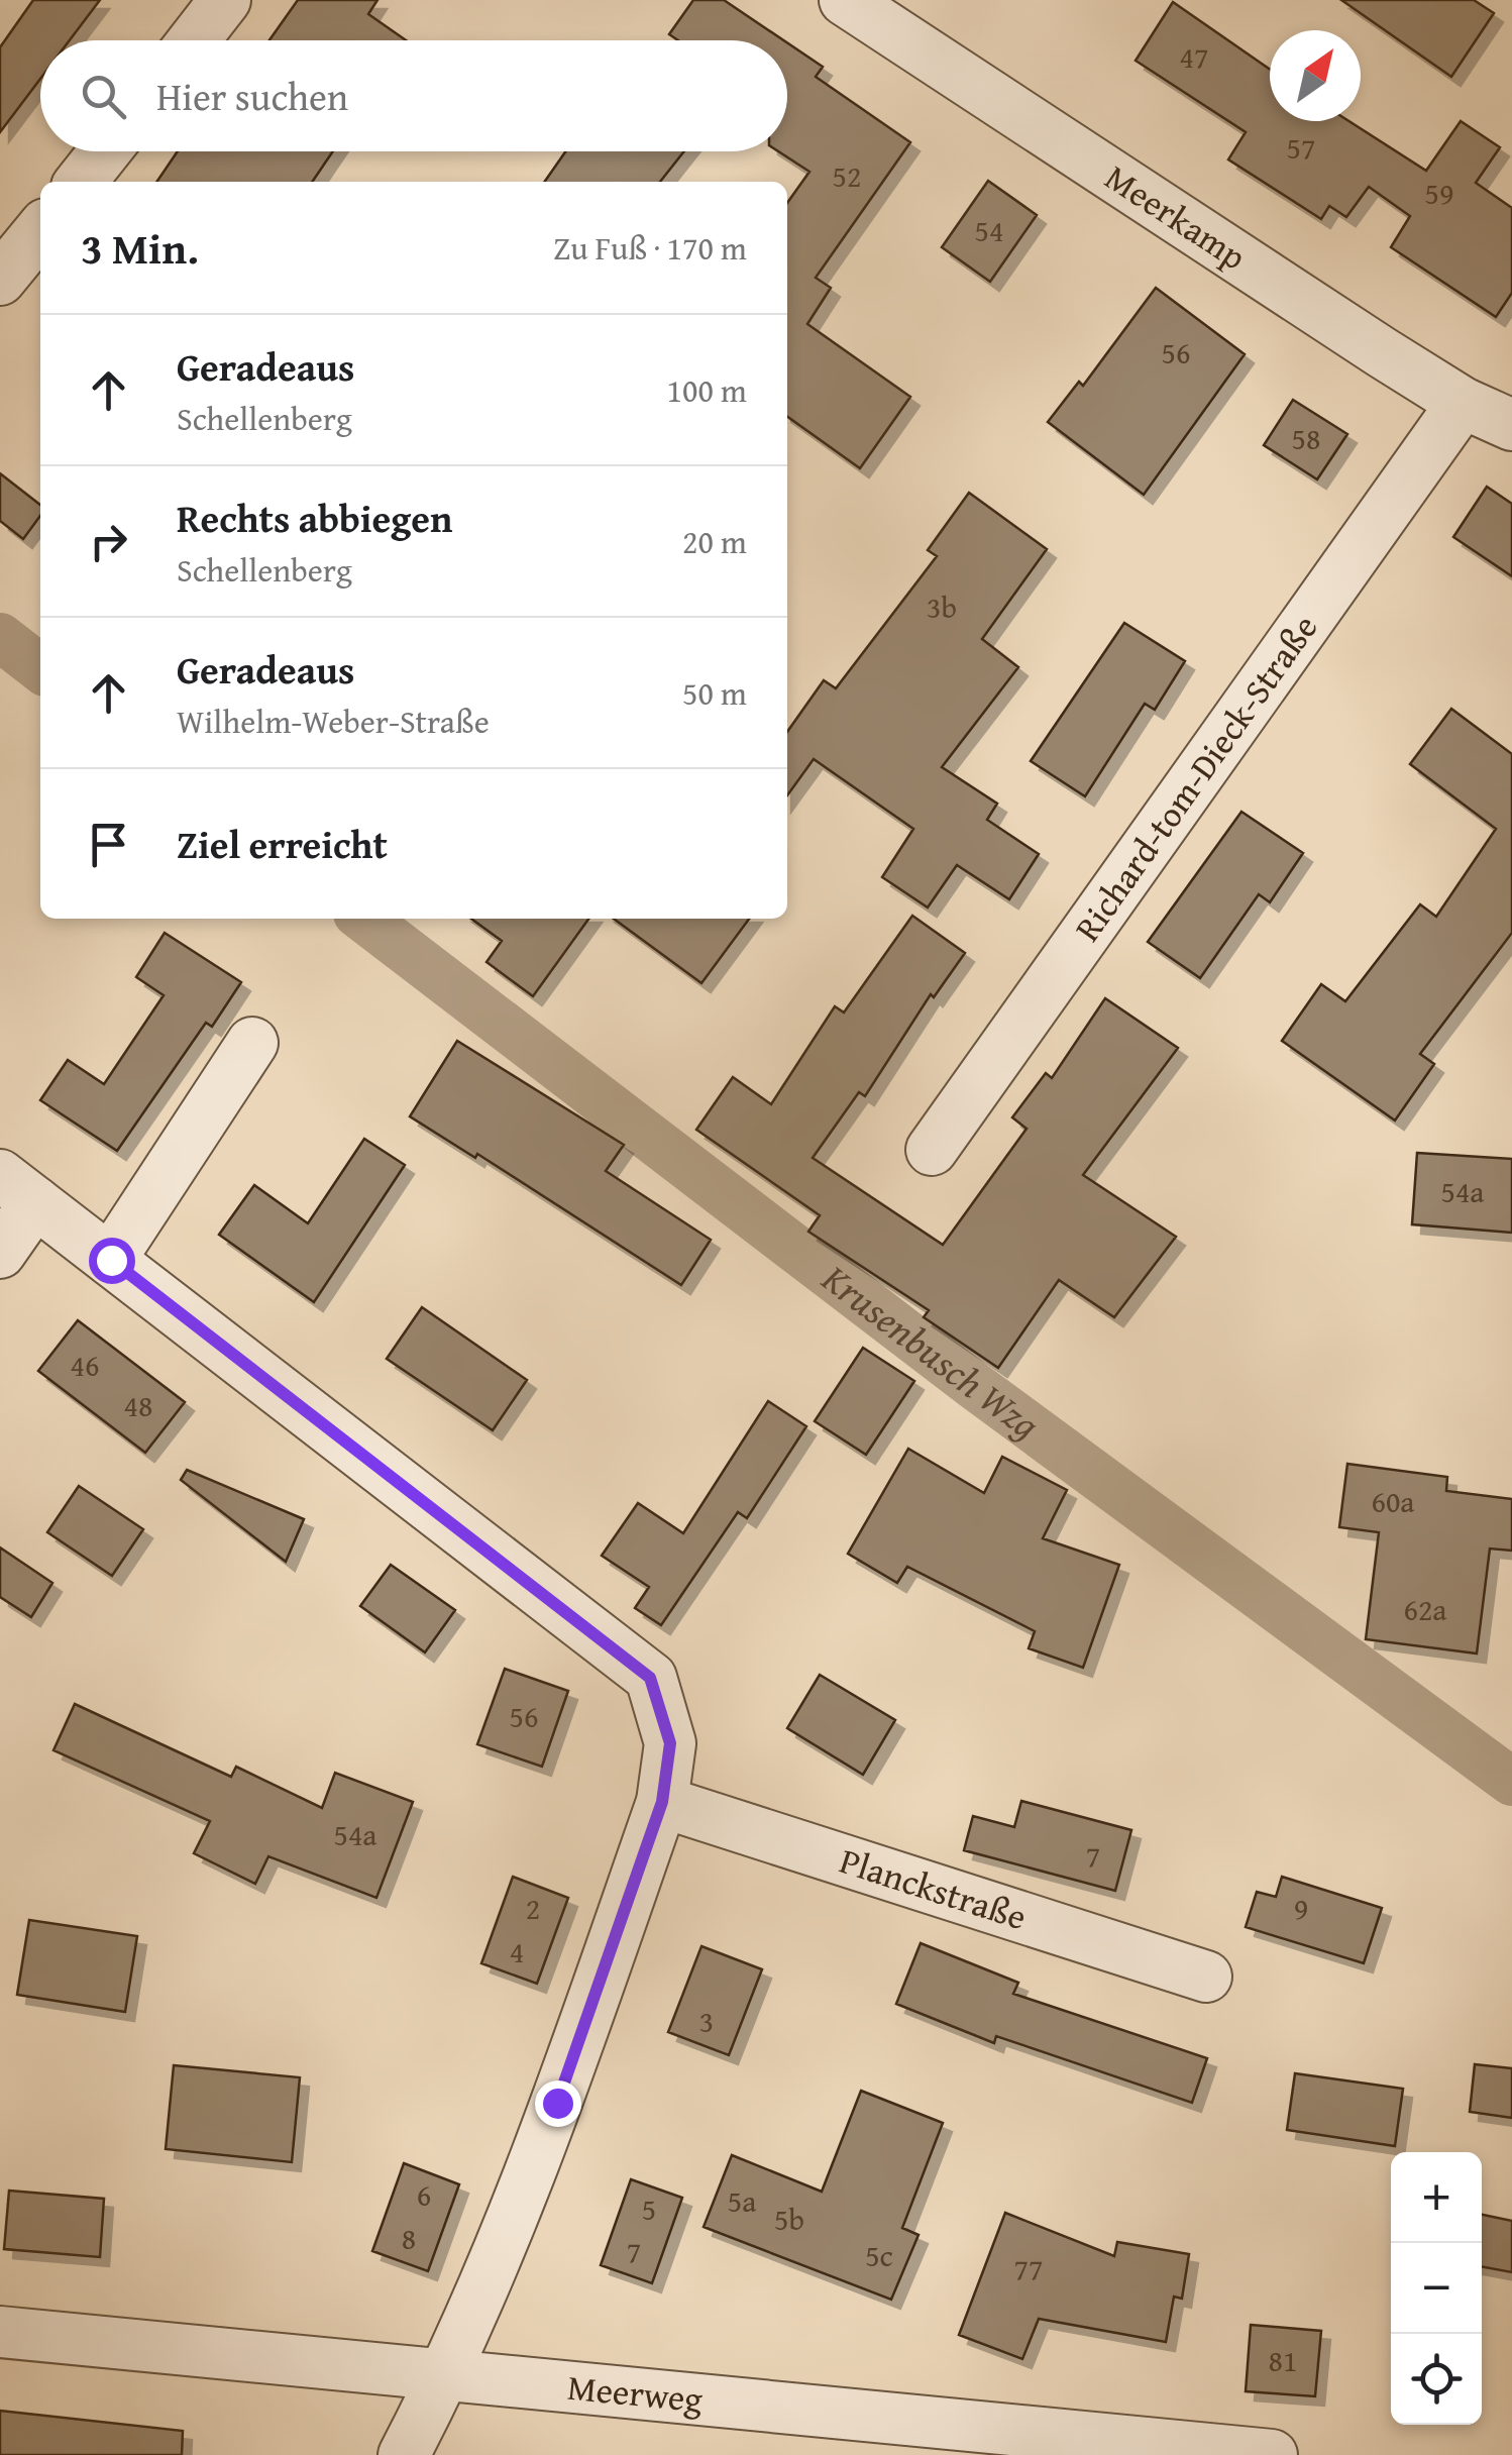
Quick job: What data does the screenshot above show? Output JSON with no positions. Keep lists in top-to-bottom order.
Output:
{
  "streets": {
    "street": [
      "Meerkamp",
      "Richard-tom-Dieck-Straße",
      "Planckstraße",
      "Meerweg"
    ]
  },
  "crossings": [
    ["Meerkamp", "Richard-tom-Dieck-Straße"]
  ],
  "water": ["Krusenbusch Wzg"],
  "house_numbers": [
    "47",
    "57",
    "52",
    "59",
    "54",
    "56",
    "58",
    "3b",
    "54a",
    "46",
    "48",
    "60a",
    "62a",
    "56",
    "54a",
    "7",
    "2",
    "9",
    "4",
    "3",
    "6",
    "5a",
    "5",
    "5b",
    "8",
    "7",
    "5c",
    "77",
    "81"
  ],
  "north": "top right",
  "page": {
    "search": "Hier suchen",
    "heading": ["3 Min.", "Zu Fuß · 170 m"],
    "list": [
      ["Geradeaus", "Schellenberg", "100 m"],
      ["Rechts abbiegen", "Schellenberg", "20 m"],
      ["Geradeaus", "Wilhelm-Weber-Straße", "50 m"],
      "Ziel erreicht"
    ],
    "map_buttons": ["+", "−"]
  }
}
